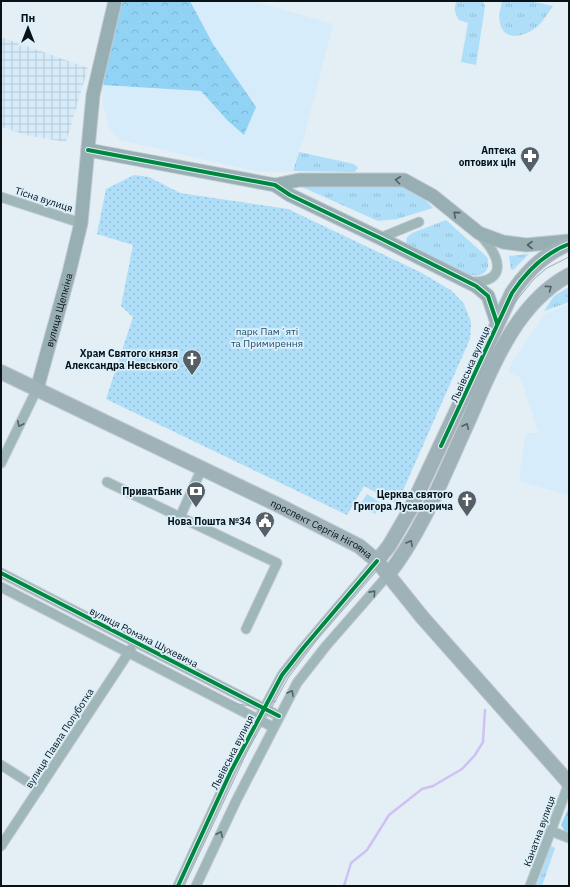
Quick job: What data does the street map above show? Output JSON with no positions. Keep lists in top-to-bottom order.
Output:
{
  "streets": {
    "main road": ["Львівська вулиця", "проспект Сергія Нігояна"],
    "street": [
      "Тісна вулиця",
      "вулиця Щепкіна",
      "вулиця Романа Шухевича",
      "вулиця Павла Полуботка",
      "Канатна вулиця"
    ]
  },
  "crossings": [
    ["Тісна вулиця", "вулиця Щепкіна"],
    ["вулиця Щепкіна", "проспект Сергія Нігояна"],
    ["Львівська вулиця", "проспект Сергія Нігояна"],
    ["Львівська вулиця", "вулиця Романа Шухевича"],
    ["проспект Сергія Нігояна", "Канатна вулиця"],
    ["вулиця Романа Шухевича", "вулиця Павла Полуботка"]
  ],
  "parks": ["парк Памʼяті та Примирення"],
  "places": {
    "pharmacy": ["Аптека оптових цін"],
    "church": ["Храм Святого князя Александра Невського", "Церква святого Григора Лусаворича"],
    "bank": ["ПриватБанк"],
    "public building": ["Нова Пошта №34"]
  },
  "north": "top"
}
